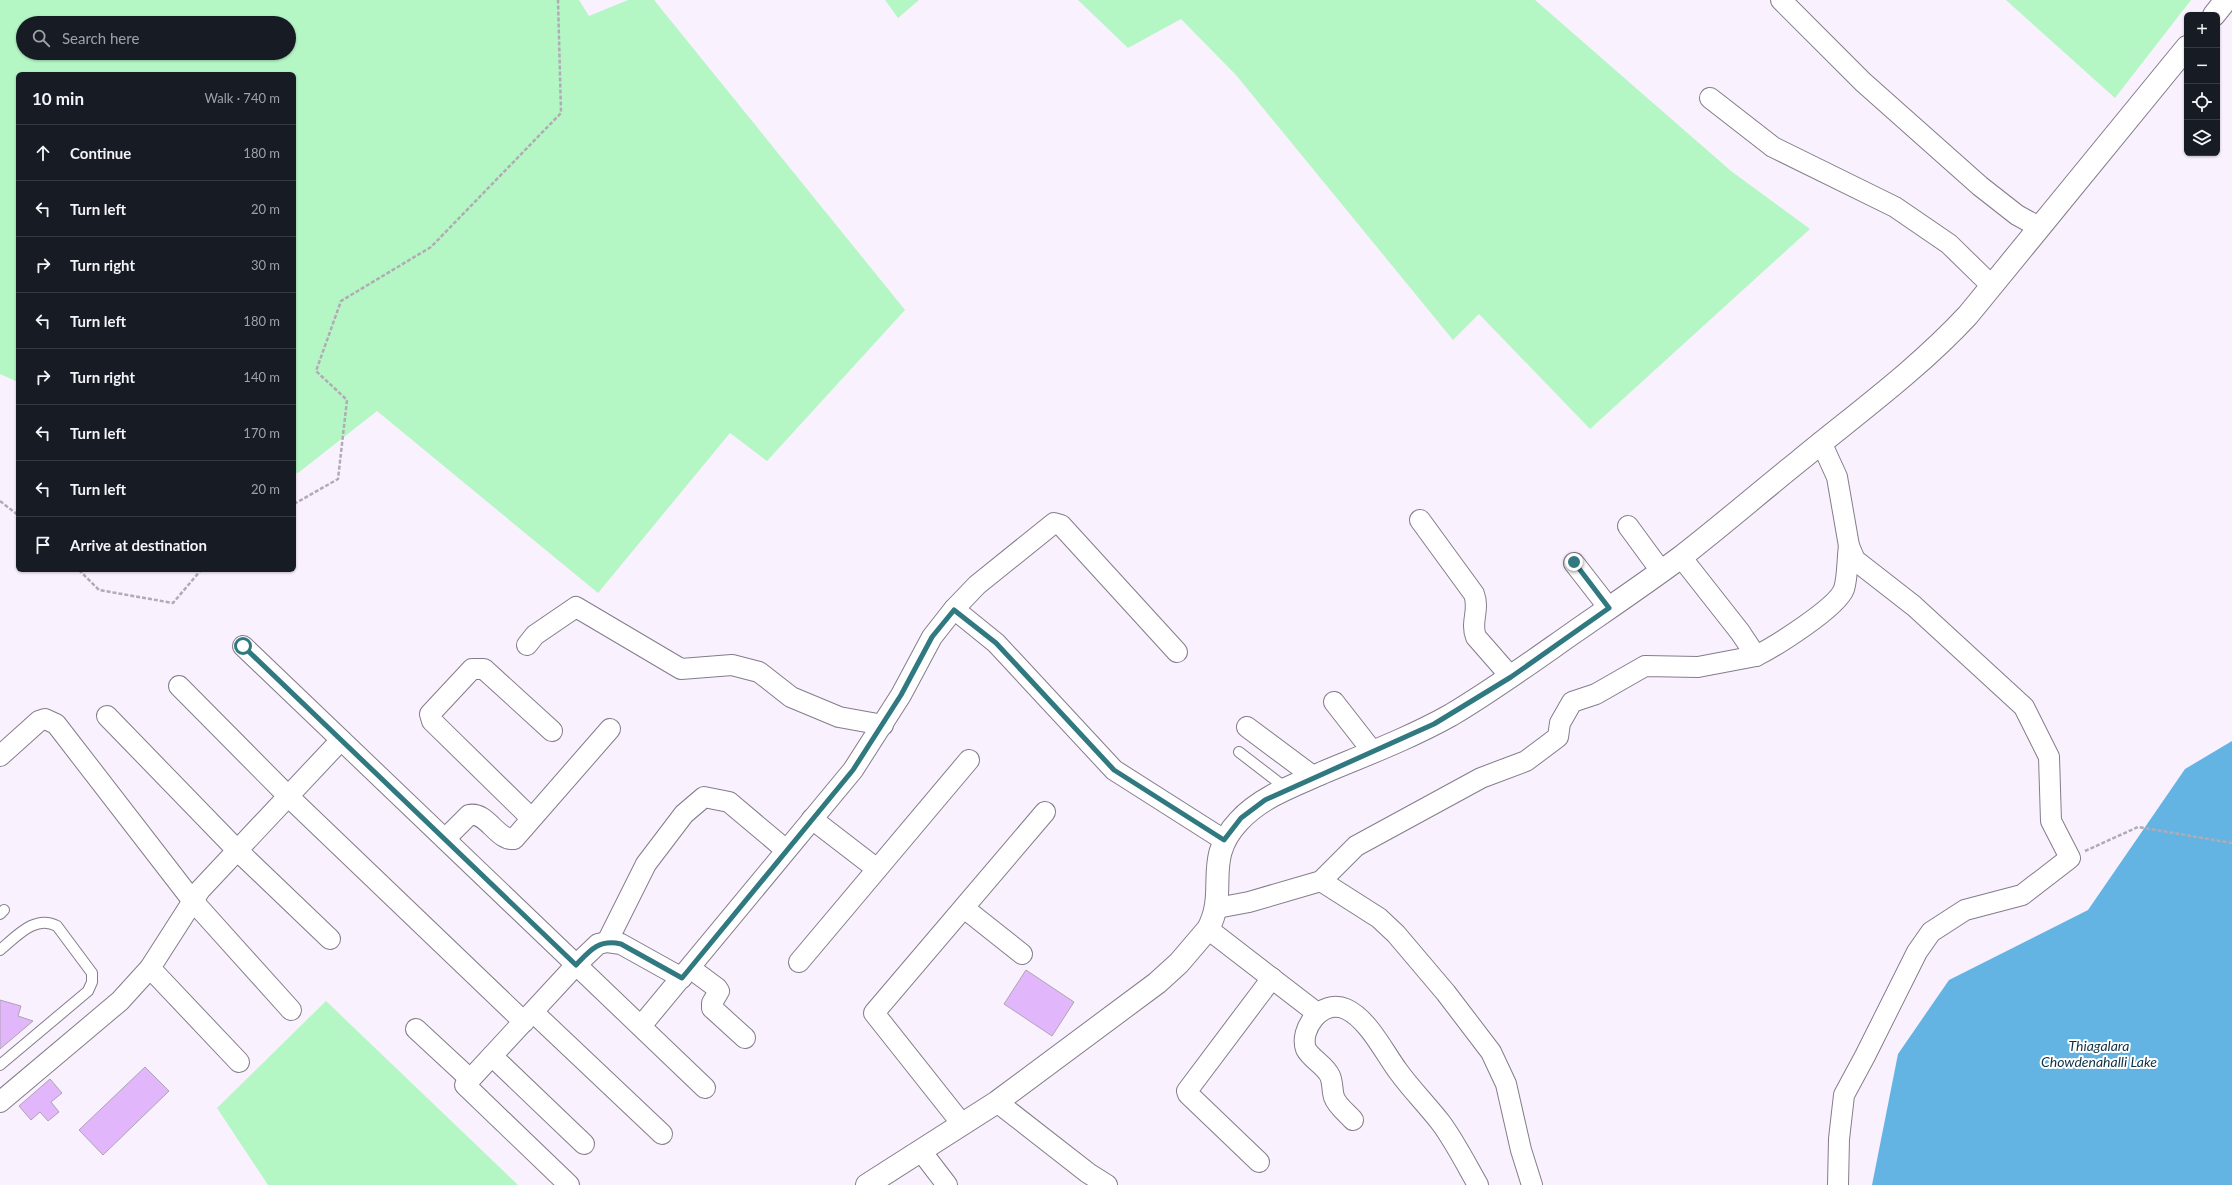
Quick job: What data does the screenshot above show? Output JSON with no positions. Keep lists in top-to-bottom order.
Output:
{
  "water": ["Thiagalara Chowdenahalli Lake"],
  "page": {
    "map_buttons": ["+", "−"],
    "search": "Search here",
    "heading": ["10 min", "Walk · 740 m"],
    "list": [
      ["Continue", "180 m"],
      ["Turn left", "20 m"],
      ["Turn right", "30 m"],
      ["Turn left", "180 m"],
      ["Turn right", "140 m"],
      ["Turn left", "170 m"],
      ["Turn left", "20 m"],
      "Arrive at destination"
    ]
  }
}
